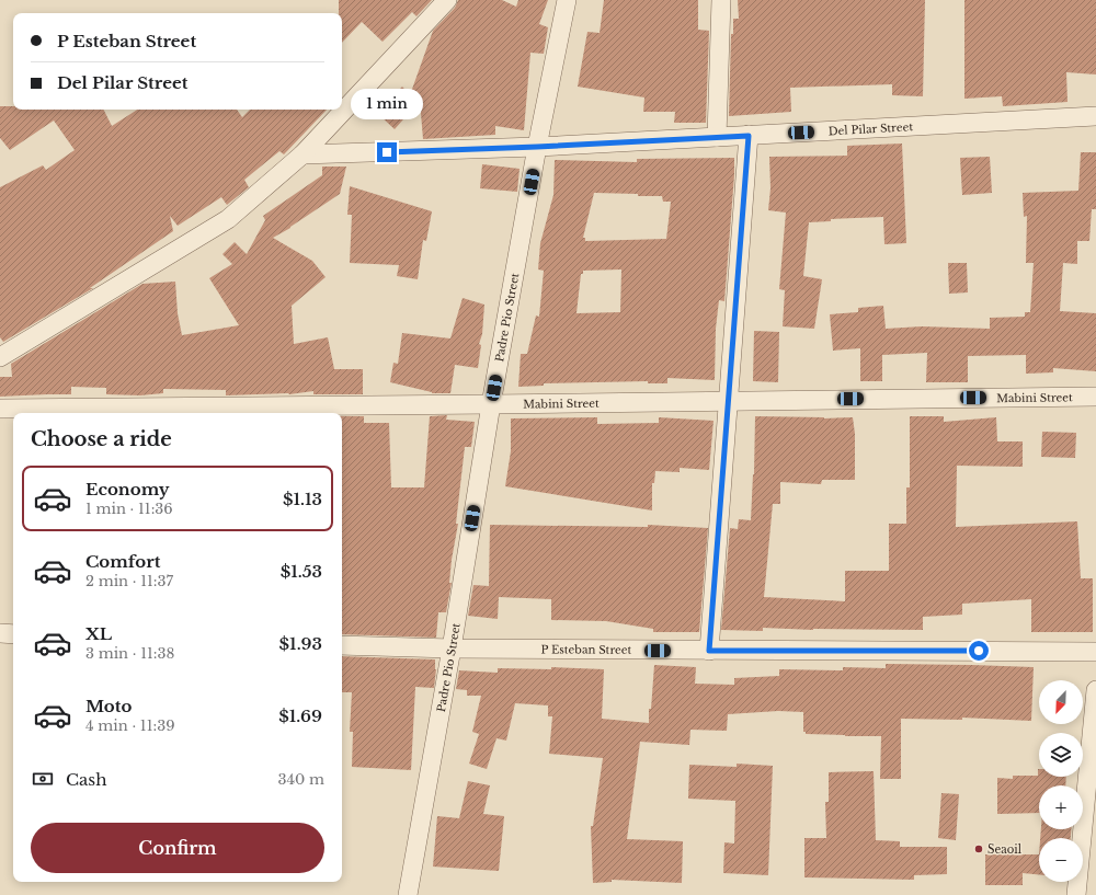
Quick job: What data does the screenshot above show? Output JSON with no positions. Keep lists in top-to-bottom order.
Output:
{
  "streets": {
    "street": [
      "Del Pilar Street",
      "Padre Pio Street",
      "Mabini Street",
      "P Esteban Street"
    ]
  },
  "crossings": [
    ["Del Pilar Street", "Padre Pio Street"],
    ["Padre Pio Street", "Mabini Street"],
    ["Padre Pio Street", "P Esteban Street"]
  ],
  "places": ["Seaoil"],
  "north": "bottom left",
  "page": {
    "banner": ["P Esteban Street", "Del Pilar Street"],
    "bubble": "1 min",
    "heading": "Choose a ride",
    "list": [
      {
        "name": "Economy",
        "note": "1 min · 11:36",
        "value": "$1.13"
      },
      {
        "name": "Comfort",
        "note": "2 min · 11:37",
        "value": "$1.53"
      },
      {
        "name": "XL",
        "note": "3 min · 11:38",
        "value": "$1.93"
      },
      {
        "name": "Moto",
        "note": "4 min · 11:39",
        "value": "$1.69"
      }
    ],
    "map_buttons": ["+", "−"],
    "pay": ["Cash", "340 m"],
    "buttons": "Confirm"
  }
}
